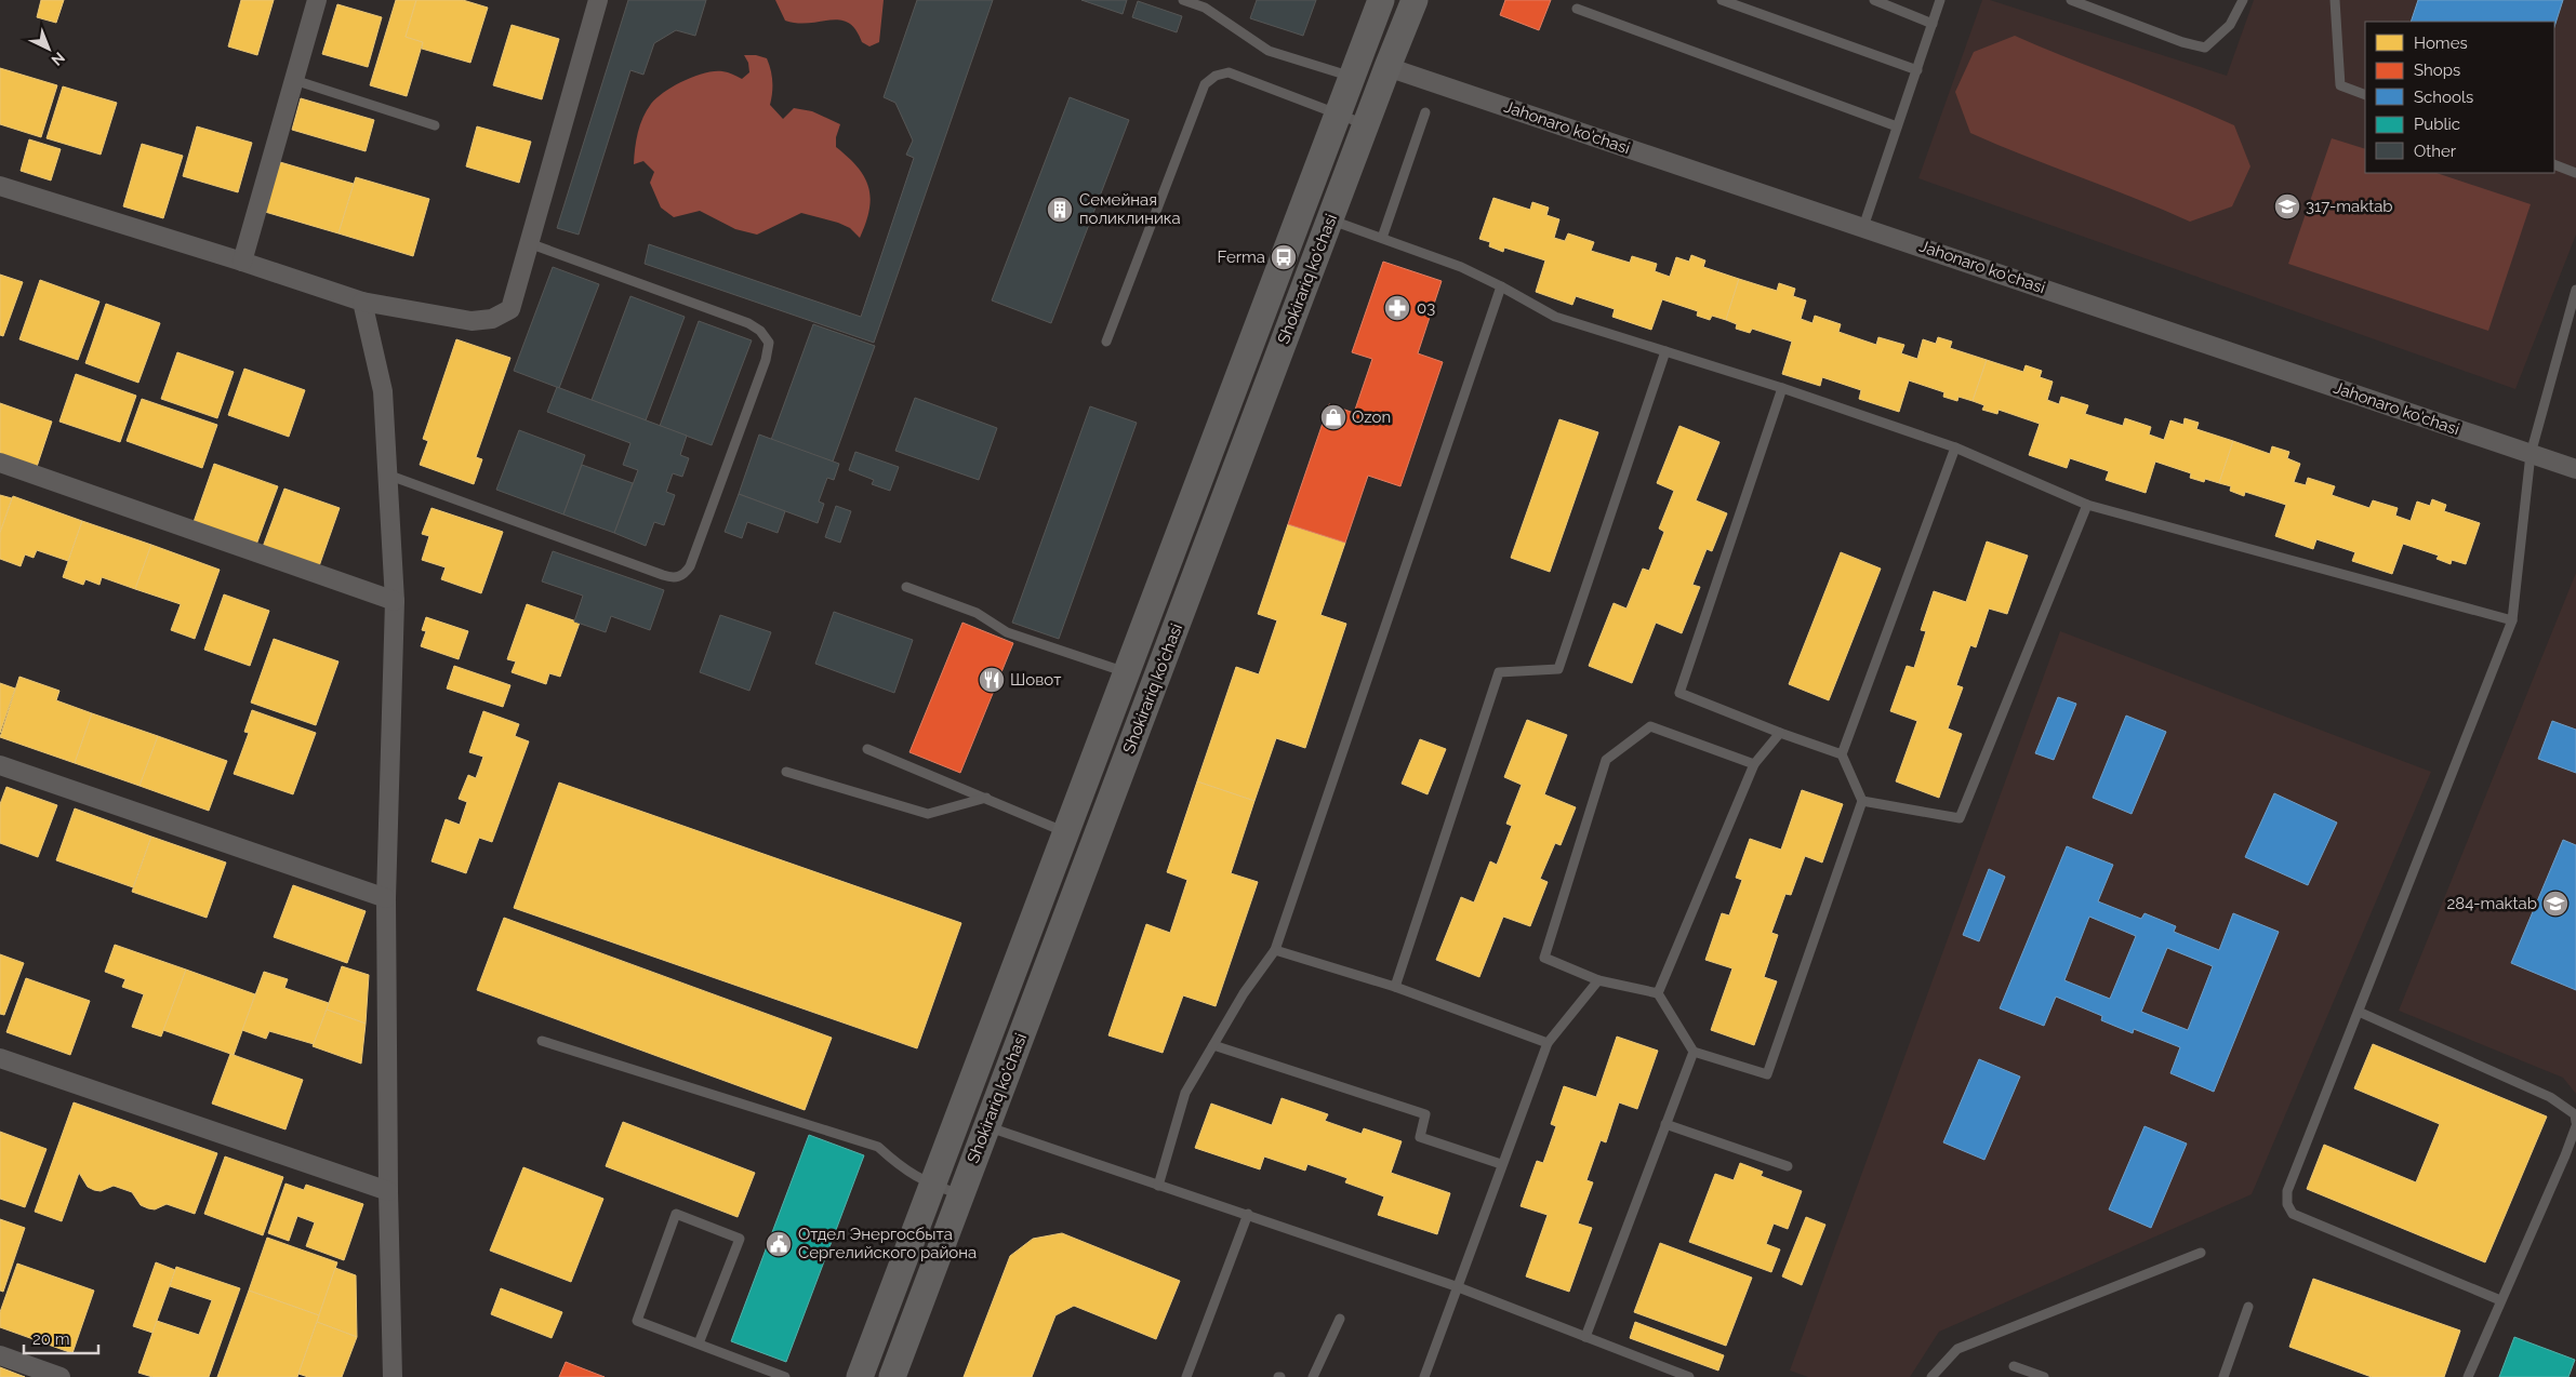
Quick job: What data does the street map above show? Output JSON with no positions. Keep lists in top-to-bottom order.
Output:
{
  "streets": {
    "main road": ["Shokirariq ko'chasi"],
    "street": ["Jahonaro ko'chasi"]
  },
  "crossings": [
    ["Jahonaro ko'chasi", "Shokirariq ko'chasi"]
  ],
  "places": {
    "school or university": ["317-maktab", "284-maktab"],
    "building": ["Семейная поликлиника"],
    "bus stop": ["Ferma"],
    "pharmacy": ["03"],
    "shop": ["Ozon"],
    "restaurant": ["Шовот"],
    "public building": ["Отдел Энергосбыта Сергелийского района"]
  },
  "legend": [
    "Homes",
    "Shops",
    "Schools",
    "Public",
    "Other"
  ],
  "scale_bar": "20 m",
  "north": "bottom right"
}
